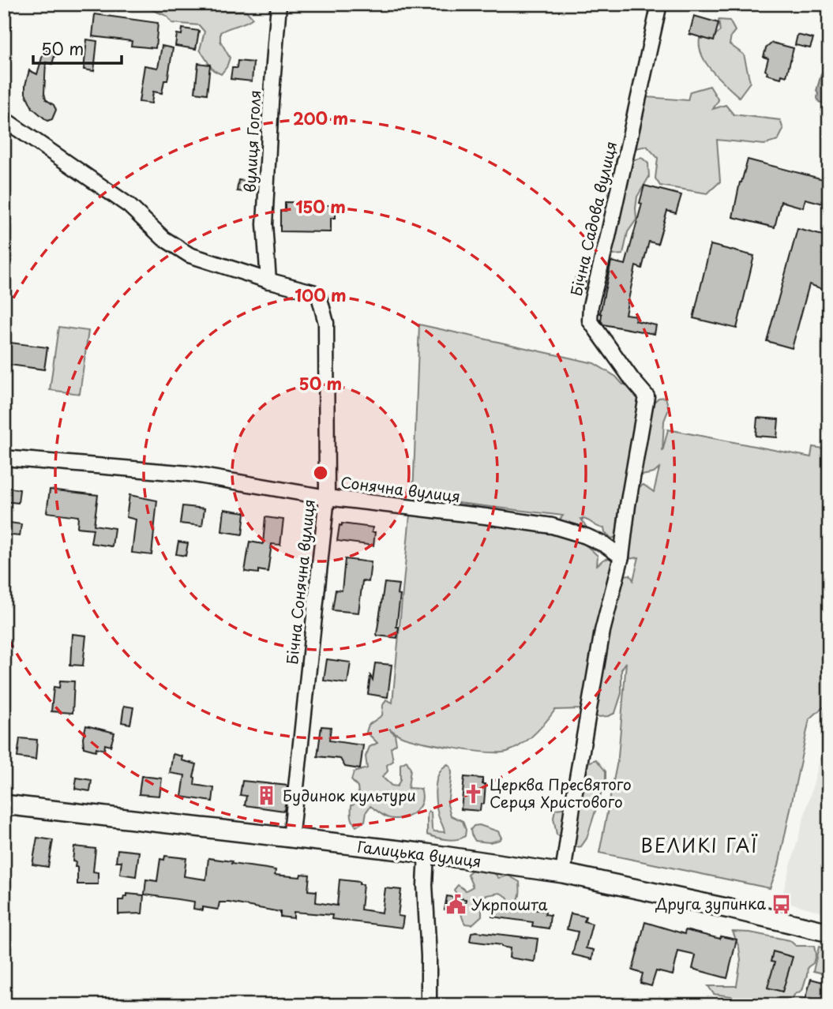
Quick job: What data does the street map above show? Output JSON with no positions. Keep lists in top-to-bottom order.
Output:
{
  "streets": {
    "street": [
      "вулиця Гоголя",
      "Бічна Садова вулиця",
      "Сонячна вулиця",
      "Бічна Сонячна вулиця",
      "Галицька вулиця"
    ]
  },
  "crossings": [
    ["вулиця Гоголя", "Бічна Сонячна вулиця"],
    ["Бічна Садова вулиця", "Сонячна вулиця"],
    ["Бічна Садова вулиця", "Галицька вулиця"],
    ["Сонячна вулиця", "Бічна Сонячна вулиця"],
    ["Бічна Сонячна вулиця", "Галицька вулиця"]
  ],
  "districts": ["ВЕЛИКІ ГАЇ"],
  "places": {
    "church": ["Церква Пресвятого Серця Христового"],
    "building": ["Будинок культури"],
    "bus stop": ["Друга зупинка"],
    "public building": ["Укрпошта"]
  },
  "scale_bar": "50 m",
  "rings": [
    "200 m",
    "150 m",
    "100 m",
    "50 m"
  ]
}
